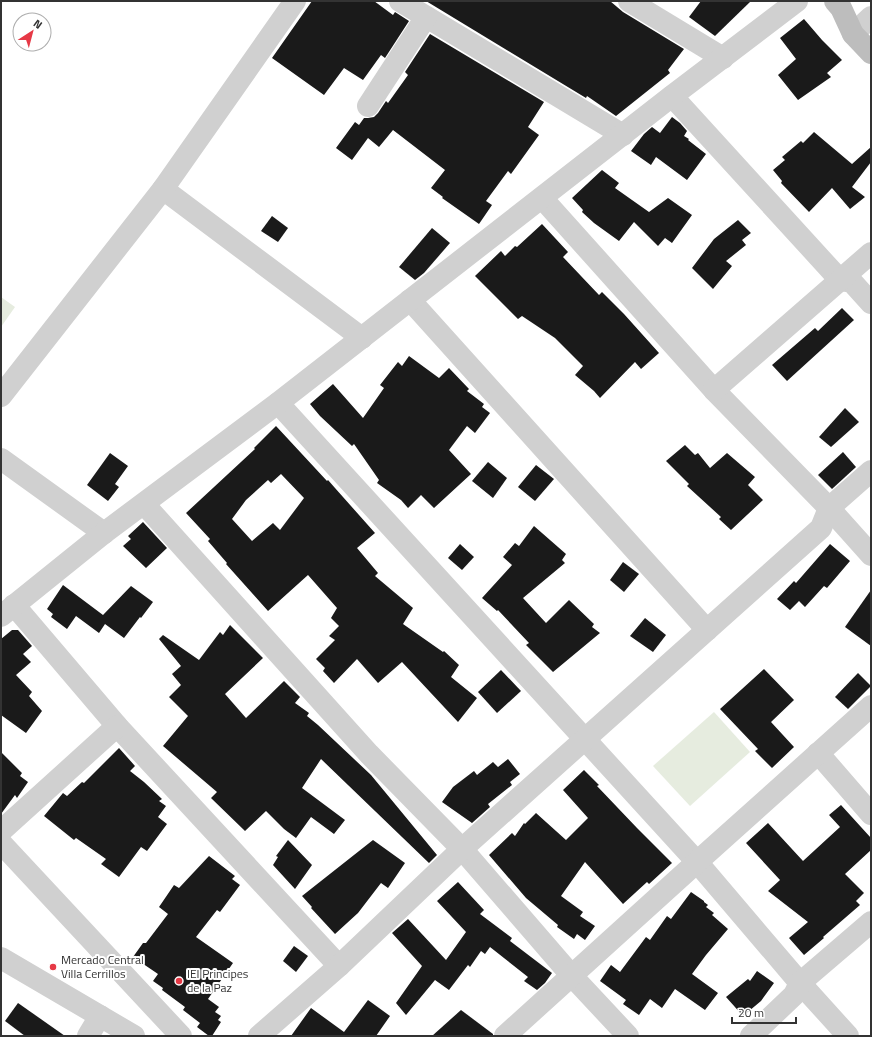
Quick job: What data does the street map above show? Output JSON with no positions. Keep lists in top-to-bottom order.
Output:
{
  "places": ["Mercado Central Villa Cerrillos", "IEI Principes de la Paz"],
  "scale_bar": "20 m",
  "north": "top right"
}
